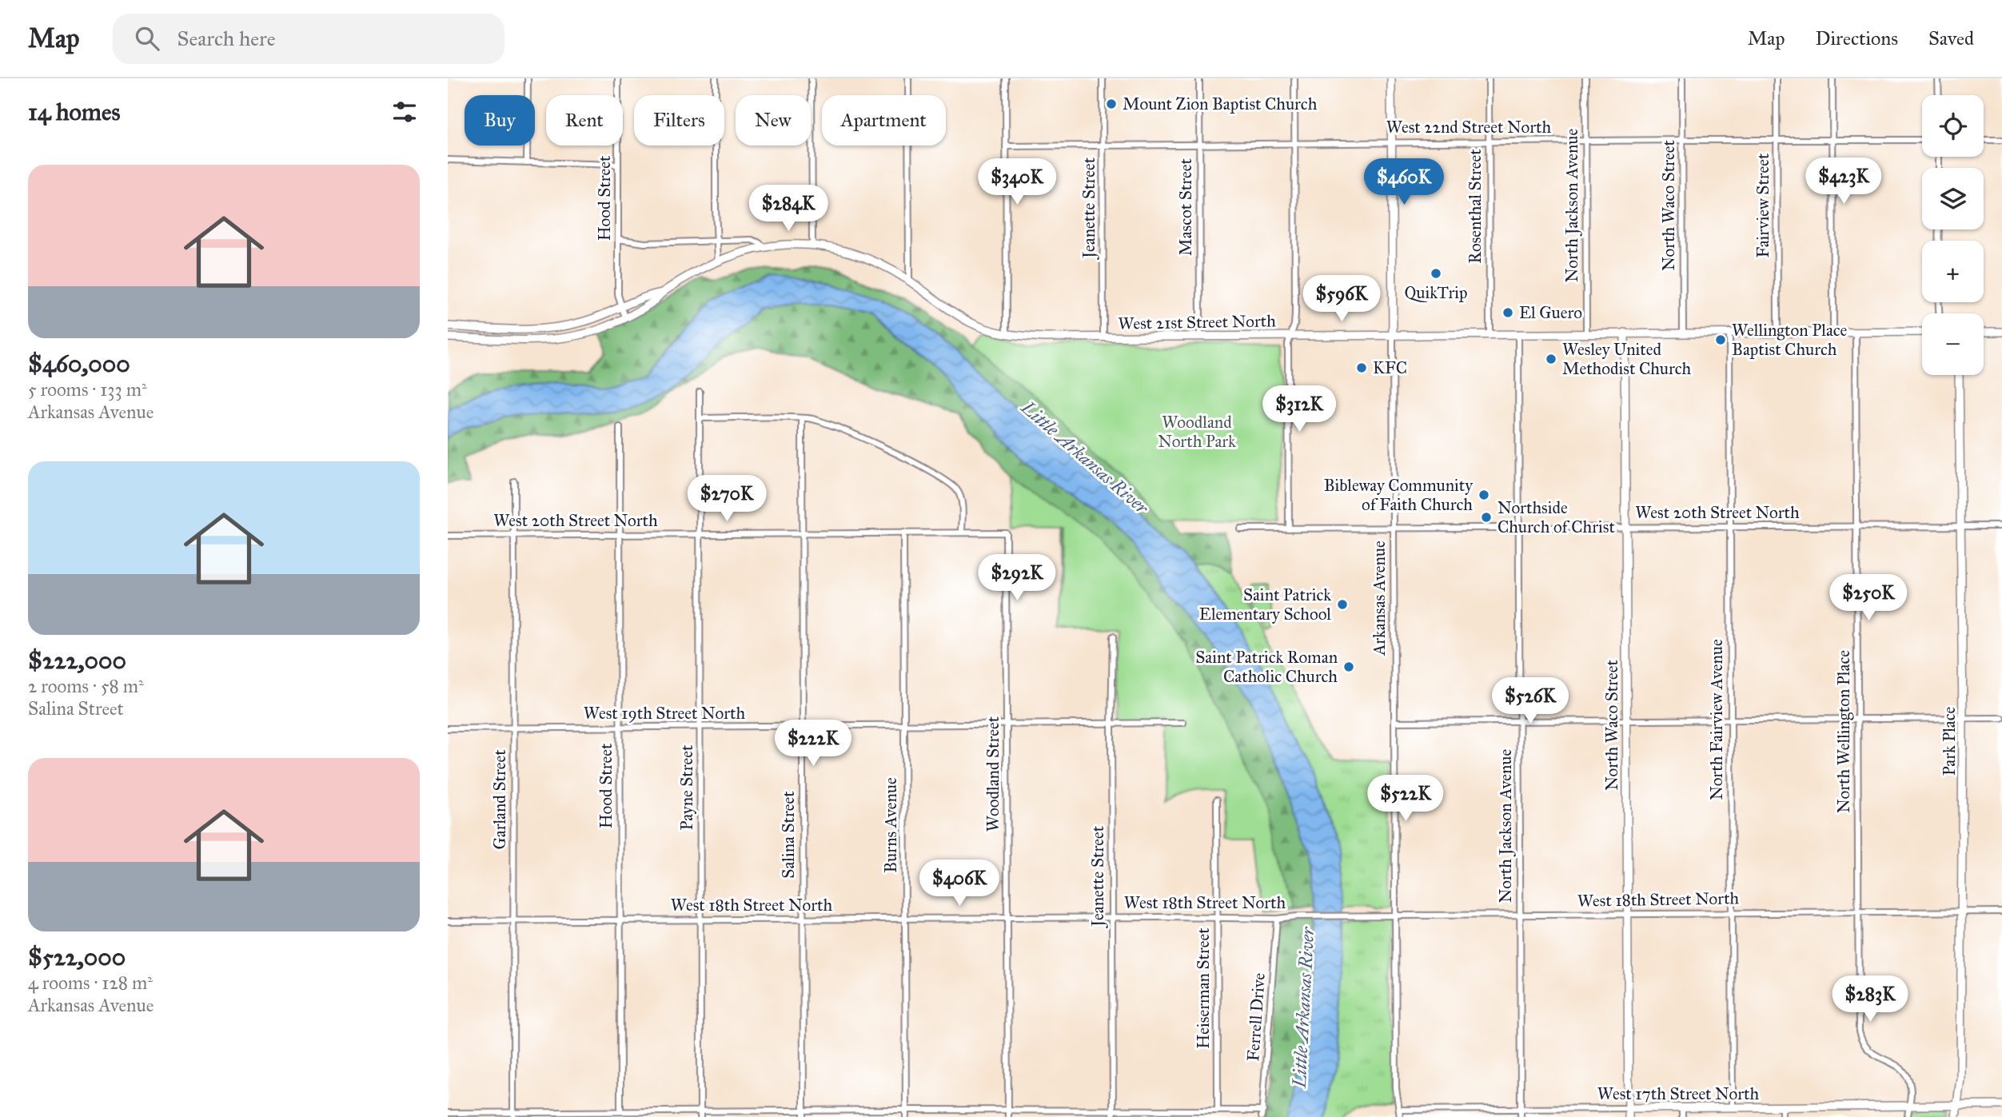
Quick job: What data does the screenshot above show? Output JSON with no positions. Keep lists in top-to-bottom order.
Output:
{
  "streets": {
    "street": [
      "West 22nd Street North",
      "Hood Street",
      "North Jackson Avenue",
      "North Waco Street",
      "Fairview Street",
      "Rosenthal Street",
      "Mascot Street",
      "Jeanette Street",
      "West 21st Street North",
      "West 20th Street North",
      "Arkansas Avenue",
      "West 19th Street North",
      "North Fairview Avenue",
      "North Wellington Place",
      "Park Place",
      "Woodland Street",
      "Payne Street",
      "Garland Street",
      "Burns Avenue",
      "Salina Street",
      "West 18th Street North",
      "Heiserman Street",
      "Ferrell Drive",
      "West 17th Street North"
    ]
  },
  "crossings": [
    ["West 22nd Street North", "North Jackson Avenue"],
    ["West 22nd Street North", "North Waco Street"],
    ["West 22nd Street North", "Fairview Street"],
    ["West 22nd Street North", "Rosenthal Street"],
    ["West 22nd Street North", "Mascot Street"],
    ["West 22nd Street North", "Jeanette Street"],
    ["West 22nd Street North", "Arkansas Avenue"],
    ["Hood Street", "West 21st Street North"],
    ["Hood Street", "West 20th Street North"],
    ["Hood Street", "West 19th Street North"],
    ["Hood Street", "West 18th Street North"],
    ["North Jackson Avenue", "West 21st Street North"],
    ["North Jackson Avenue", "West 20th Street North"],
    ["North Jackson Avenue", "West 18th Street North"],
    ["North Jackson Avenue", "West 17th Street North"],
    ["North Waco Street", "West 21st Street North"],
    ["North Waco Street", "West 20th Street North"],
    ["North Waco Street", "West 18th Street North"],
    ["North Waco Street", "West 17th Street North"],
    ["Fairview Street", "West 21st Street North"],
    ["Rosenthal Street", "West 21st Street North"],
    ["Mascot Street", "West 21st Street North"],
    ["Jeanette Street", "West 21st Street North"],
    ["Jeanette Street", "West 19th Street North"],
    ["Jeanette Street", "West 18th Street North"],
    ["West 21st Street North", "Arkansas Avenue"],
    ["West 21st Street North", "North Fairview Avenue"],
    ["West 21st Street North", "North Wellington Place"],
    ["West 20th Street North", "Arkansas Avenue"],
    ["West 20th Street North", "North Fairview Avenue"],
    ["West 20th Street North", "North Wellington Place"],
    ["West 20th Street North", "Park Place"],
    ["West 20th Street North", "Woodland Street"],
    ["West 20th Street North", "Payne Street"],
    ["West 20th Street North", "Garland Street"],
    ["West 20th Street North", "Burns Avenue"],
    ["West 20th Street North", "Salina Street"],
    ["Arkansas Avenue", "West 18th Street North"],
    ["Arkansas Avenue", "West 17th Street North"],
    ["West 19th Street North", "Woodland Street"],
    ["West 19th Street North", "Payne Street"],
    ["West 19th Street North", "Garland Street"],
    ["West 19th Street North", "Burns Avenue"],
    ["West 19th Street North", "Salina Street"],
    ["North Fairview Avenue", "West 18th Street North"],
    ["North Fairview Avenue", "West 17th Street North"],
    ["North Wellington Place", "West 18th Street North"],
    ["North Wellington Place", "West 17th Street North"],
    ["Park Place", "West 18th Street North"],
    ["Park Place", "West 17th Street North"],
    ["Woodland Street", "West 18th Street North"],
    ["Payne Street", "West 18th Street North"],
    ["Garland Street", "West 18th Street North"],
    ["Burns Avenue", "West 18th Street North"],
    ["Salina Street", "West 18th Street North"],
    ["West 18th Street North", "Heiserman Street"],
    ["West 18th Street North", "Ferrell Drive"]
  ],
  "water": ["Little Arkansas River"],
  "parks": ["Woodland North Park"],
  "places": [
    "Mount Zion Baptist Church",
    "QuikTrip",
    "El Guero",
    "Wellington Place Baptist Church",
    "Wesley United Methodist Church",
    "KFC",
    "Bibleway Community of Faith Church",
    "Northside Church of Christ",
    "Saint Patrick Elementary School",
    "Saint Patrick Roman Catholic Church"
  ],
  "page": {
    "header": "Map",
    "search": "Search here",
    "nav": ["Map", "Directions", "Saved"],
    "heading": "14 homes",
    "map_buttons": ["+", "−"],
    "chip": [
      "Buy",
      "Rent",
      "Filters",
      "New",
      "Apartment"
    ],
    "list": [
      {
        "name": "$460,000",
        "note": "5 rooms · 133 m² · Arkansas Avenue"
      },
      {
        "name": "$222,000",
        "note": "2 rooms · 58 m² · Salina Street"
      },
      {
        "name": "$522,000",
        "note": "4 rooms · 128 m² · Arkansas Avenue"
      }
    ],
    "price": [
      "$423K",
      "$340K",
      "$460K",
      "$284K",
      "$596K",
      "$312K",
      "$270K",
      "$292K",
      "$250K",
      "$526K",
      "$222K",
      "$522K",
      "$406K",
      "$283K"
    ]
  }
}
